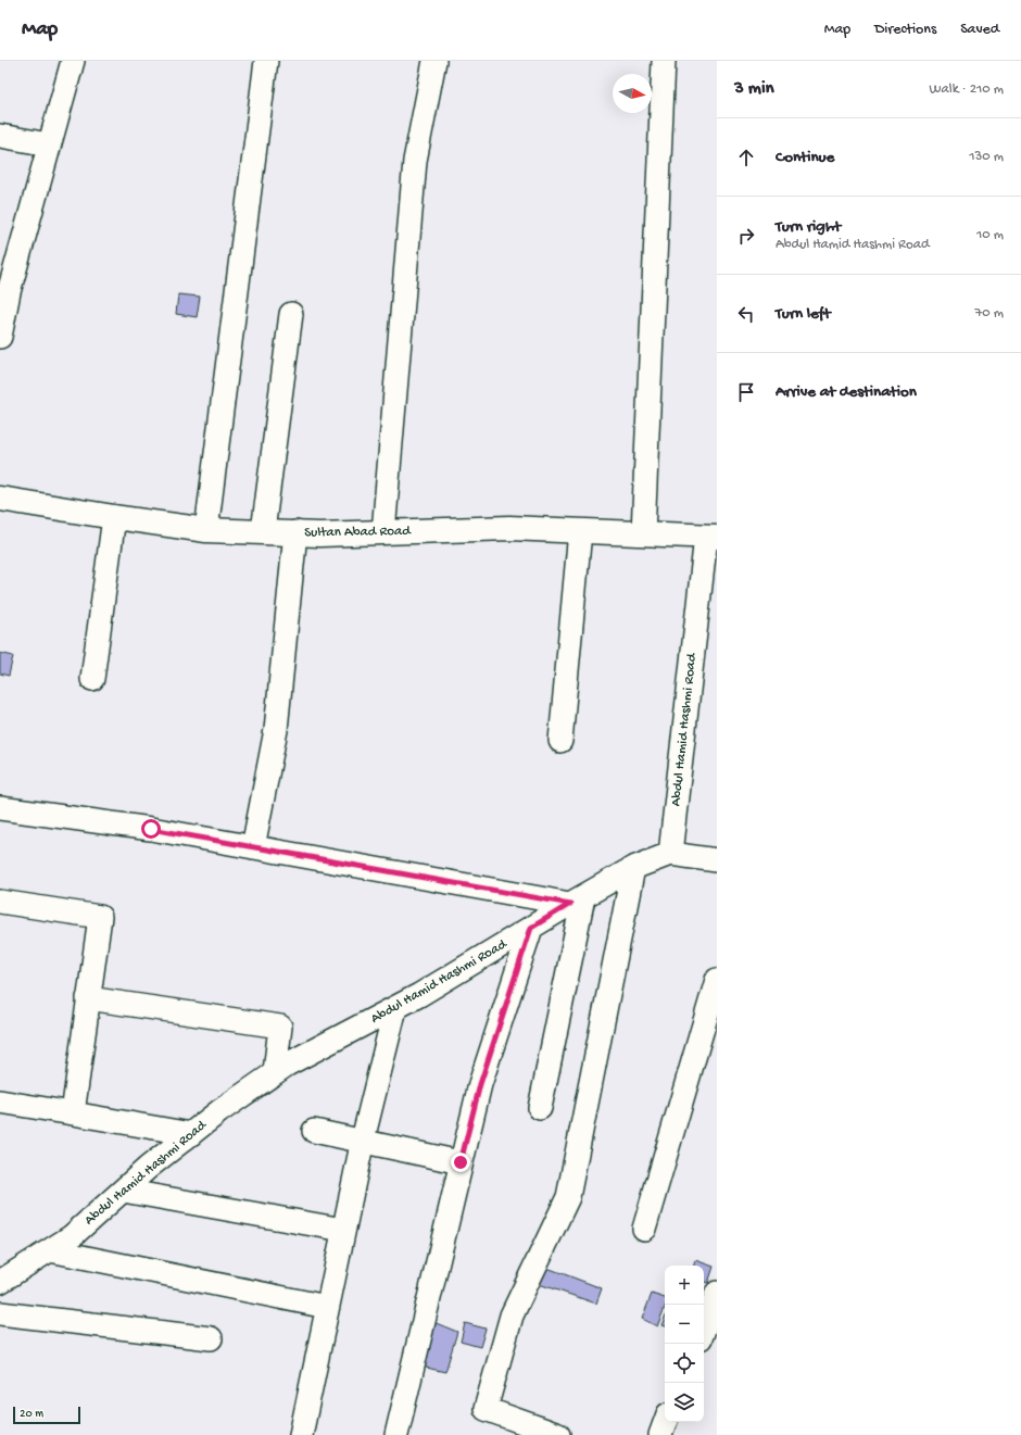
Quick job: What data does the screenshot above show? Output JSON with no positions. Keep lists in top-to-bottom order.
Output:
{
  "streets": {
    "street": ["Sultan Abad Road", "Abdul Hamid Hashmi Road"]
  },
  "crossings": [
    ["Sultan Abad Road", "Abdul Hamid Hashmi Road"]
  ],
  "scale_bar": "20 m",
  "north": "right",
  "page": {
    "header": "Map",
    "nav": ["Map", "Directions", "Saved"],
    "heading": ["3 min", "Walk · 210 m"],
    "list": [
      ["Continue", "130 m"],
      ["Turn right", "Abdul Hamid Hashmi Road", "10 m"],
      ["Turn left", "70 m"],
      "Arrive at destination"
    ],
    "map_buttons": ["+", "−"],
    "scale": "20 m"
  }
}
